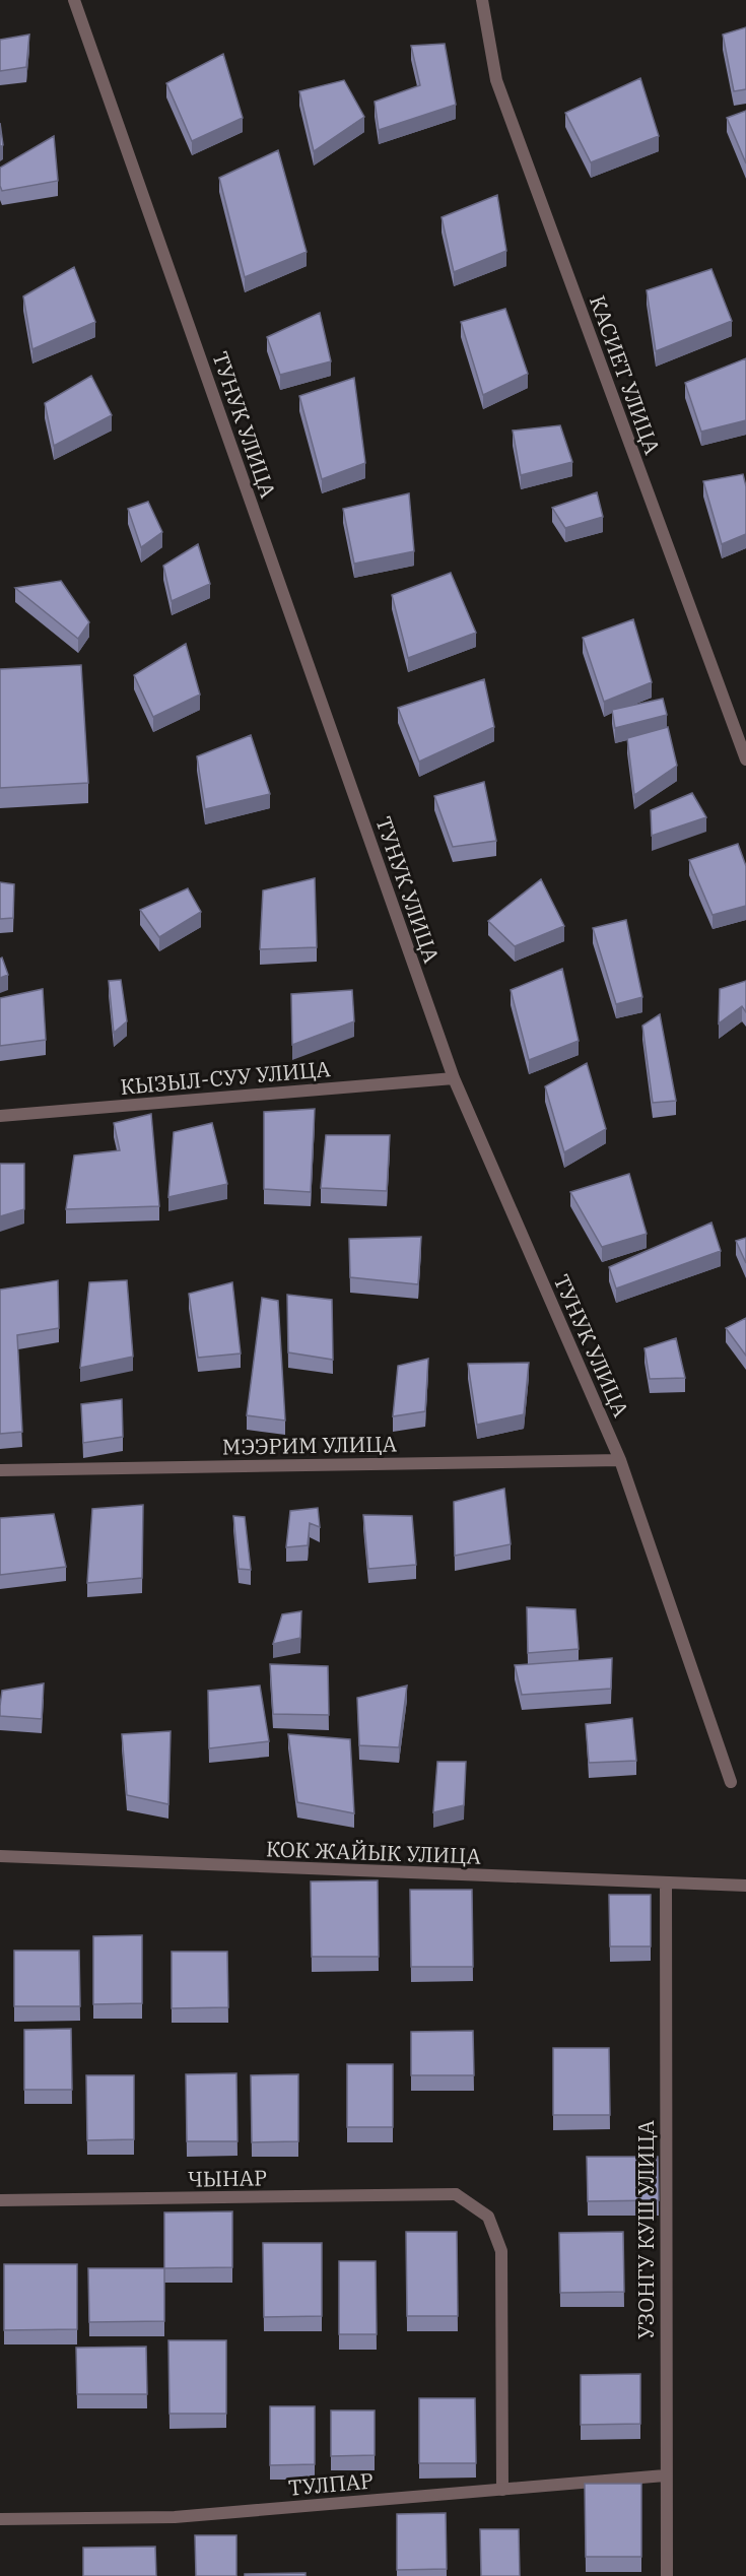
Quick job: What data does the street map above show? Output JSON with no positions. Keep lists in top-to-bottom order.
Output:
{
  "streets": {
    "street": [
      "КАСИЕТ УЛИЦА",
      "ТУНУК УЛИЦА",
      "КЫЗЫЛ-СУУ УЛИЦА",
      "МЭЭРИМ УЛИЦА",
      "КОК ЖАЙЫК УЛИЦА",
      "ЧЫНАР",
      "УЗОНГУ КУШ УЛИЦА",
      "ТУЛПАР"
    ]
  },
  "crossings": [
    ["ТУНУК УЛИЦА", "КЫЗЫЛ-СУУ УЛИЦА"],
    ["ТУНУК УЛИЦА", "МЭЭРИМ УЛИЦА"],
    ["КОК ЖАЙЫК УЛИЦА", "УЗОНГУ КУШ УЛИЦА"],
    ["ЧЫНАР", "ТУЛПАР"],
    ["УЗОНГУ КУШ УЛИЦА", "ТУЛПАР"]
  ]
}
